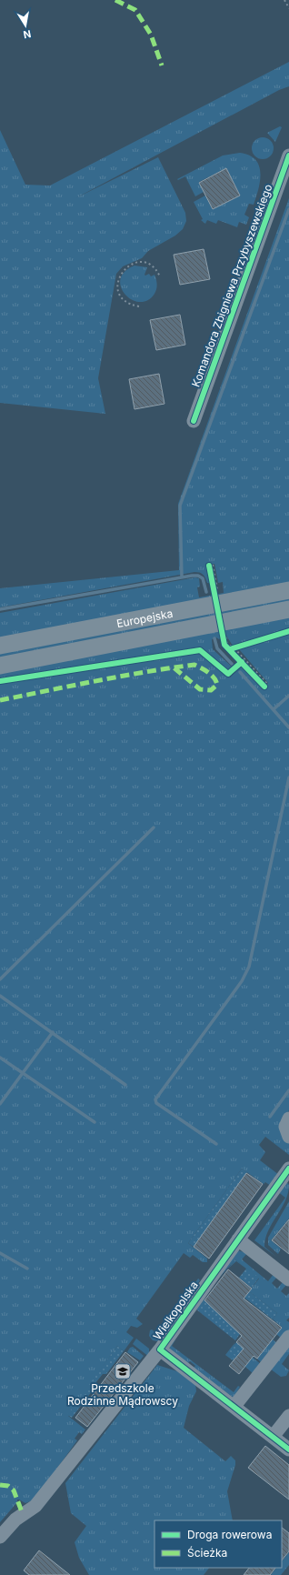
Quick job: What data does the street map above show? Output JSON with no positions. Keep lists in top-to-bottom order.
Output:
{
  "streets": {
    "main road": ["Europejska"],
    "street": ["Komandora Zbigniewa Przybyszewskiego", "Wielkopolska"]
  },
  "places": {
    "school or university": ["Przedszkole Rodzinne Mądrowscy"]
  },
  "legend": ["Droga rowerowa", "Ścieżka"],
  "north": "bottom"
}
